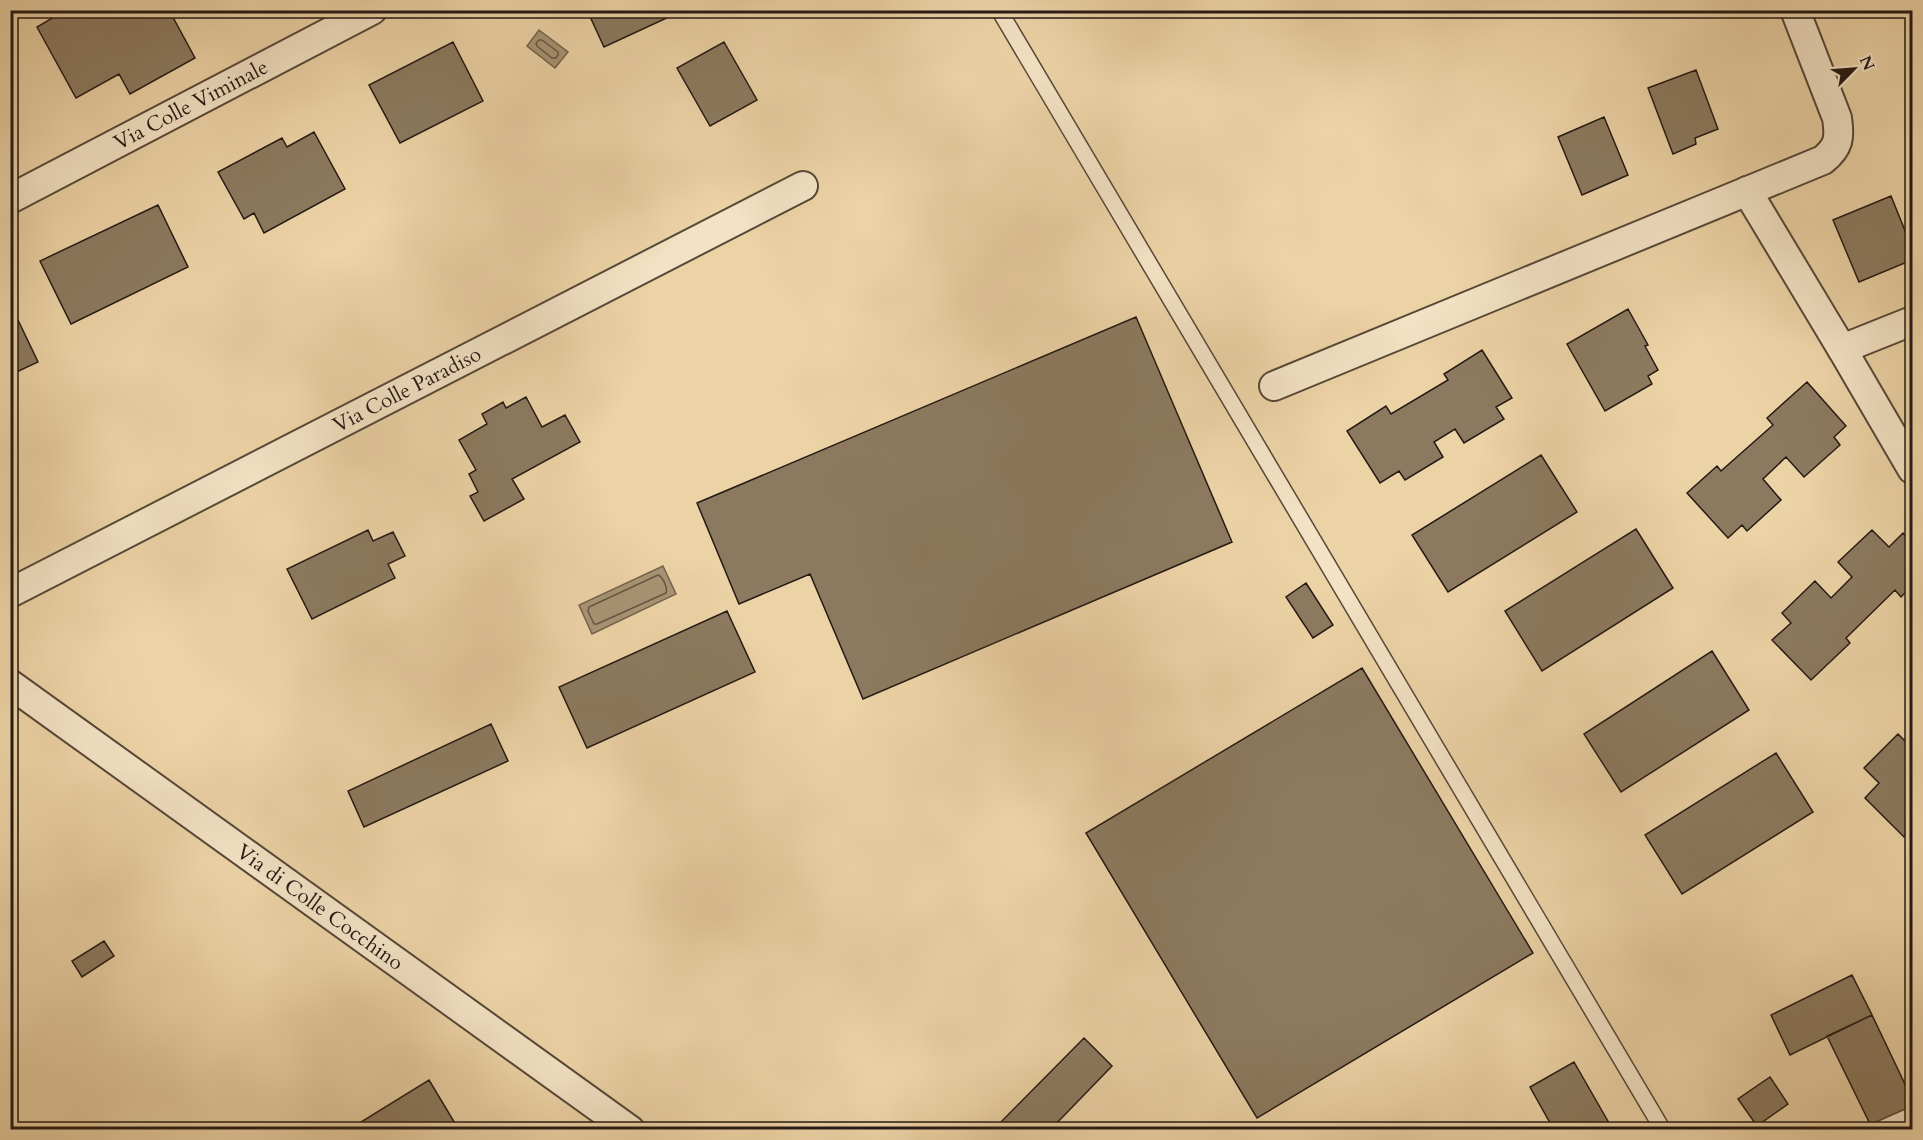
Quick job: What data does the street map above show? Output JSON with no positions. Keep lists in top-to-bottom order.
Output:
{
  "streets": {
    "street": ["Via Colle Viminale", "Via Colle Paradiso", "Via di Colle Cocchino"]
  },
  "north": "top right"
}
